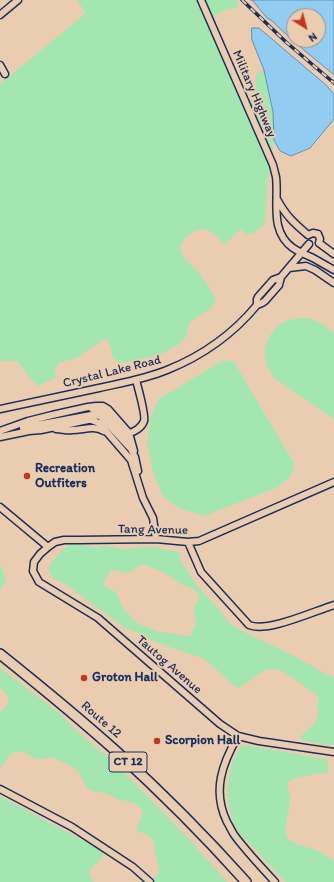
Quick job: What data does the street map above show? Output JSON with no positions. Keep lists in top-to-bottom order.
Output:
{
  "streets": {
    "highway": ["Route 12", "CT 12"],
    "street": [
      "Military Highway",
      "Crystal Lake Road",
      "Tang Avenue",
      "Tautog Avenue"
    ]
  },
  "crossings": [
    ["Military Highway", "Crystal Lake Road"],
    ["Tang Avenue", "Tautog Avenue"]
  ],
  "places": ["Recreation Outfiters", "Groton Hall", "Scorpion Hall"],
  "north": "bottom right"
}
